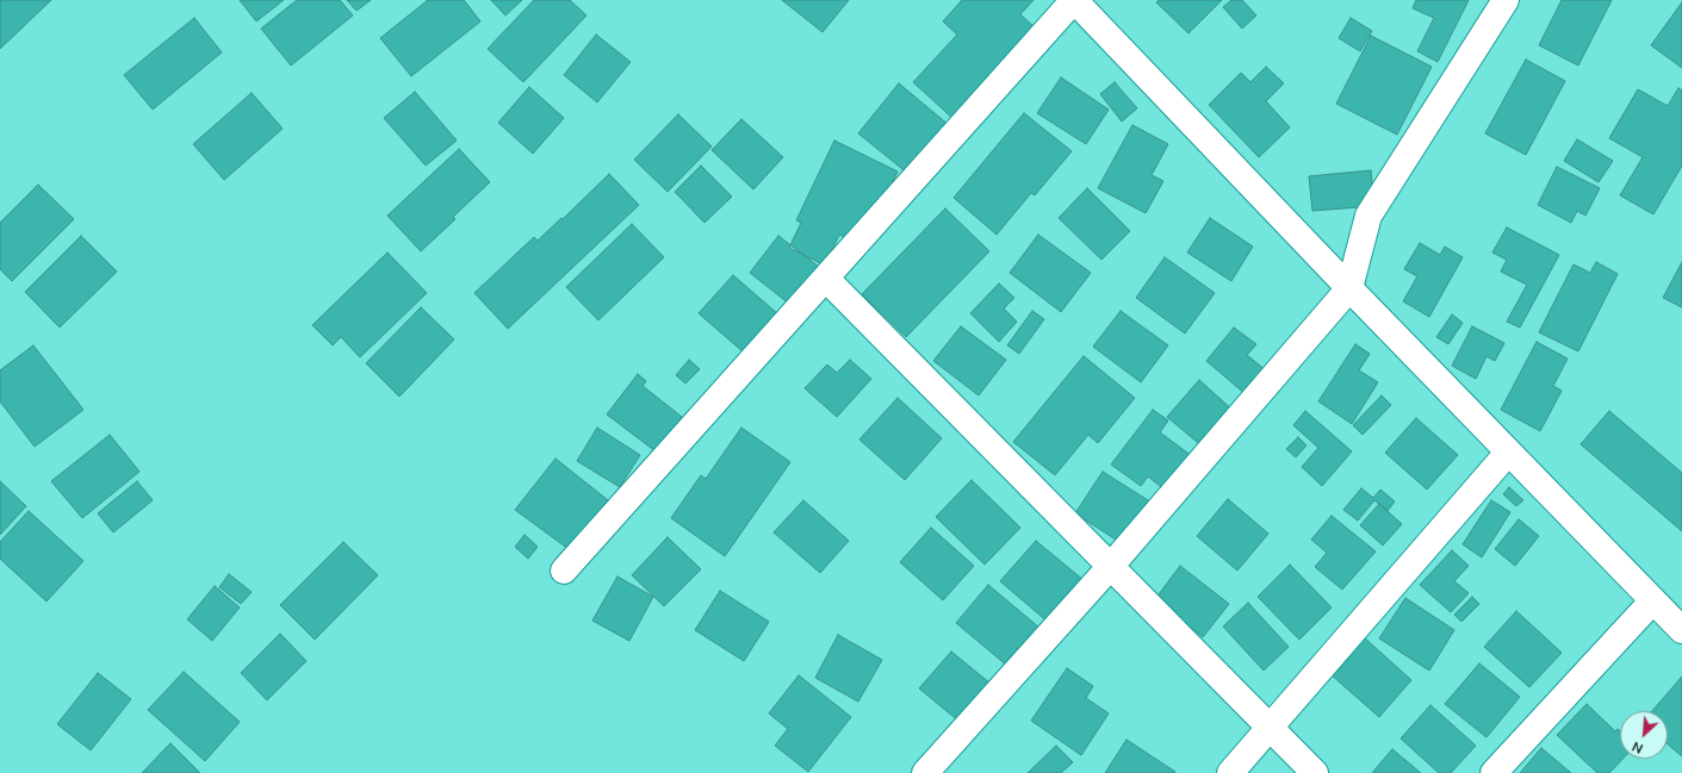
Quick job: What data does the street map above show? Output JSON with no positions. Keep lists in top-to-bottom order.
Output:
{
  "north": "bottom left"
}
